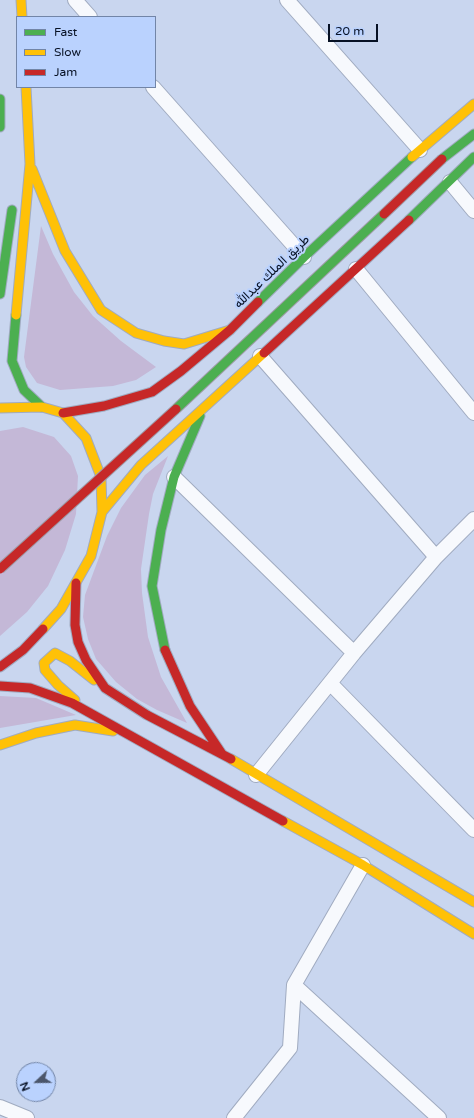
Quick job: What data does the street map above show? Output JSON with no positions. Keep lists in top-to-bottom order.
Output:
{
  "streets": {
    "main road": ["طريق الملك عبدالله"]
  },
  "legend": ["Fast", "Slow", "Jam"],
  "scale_bar": "20 m",
  "north": "left"
}
